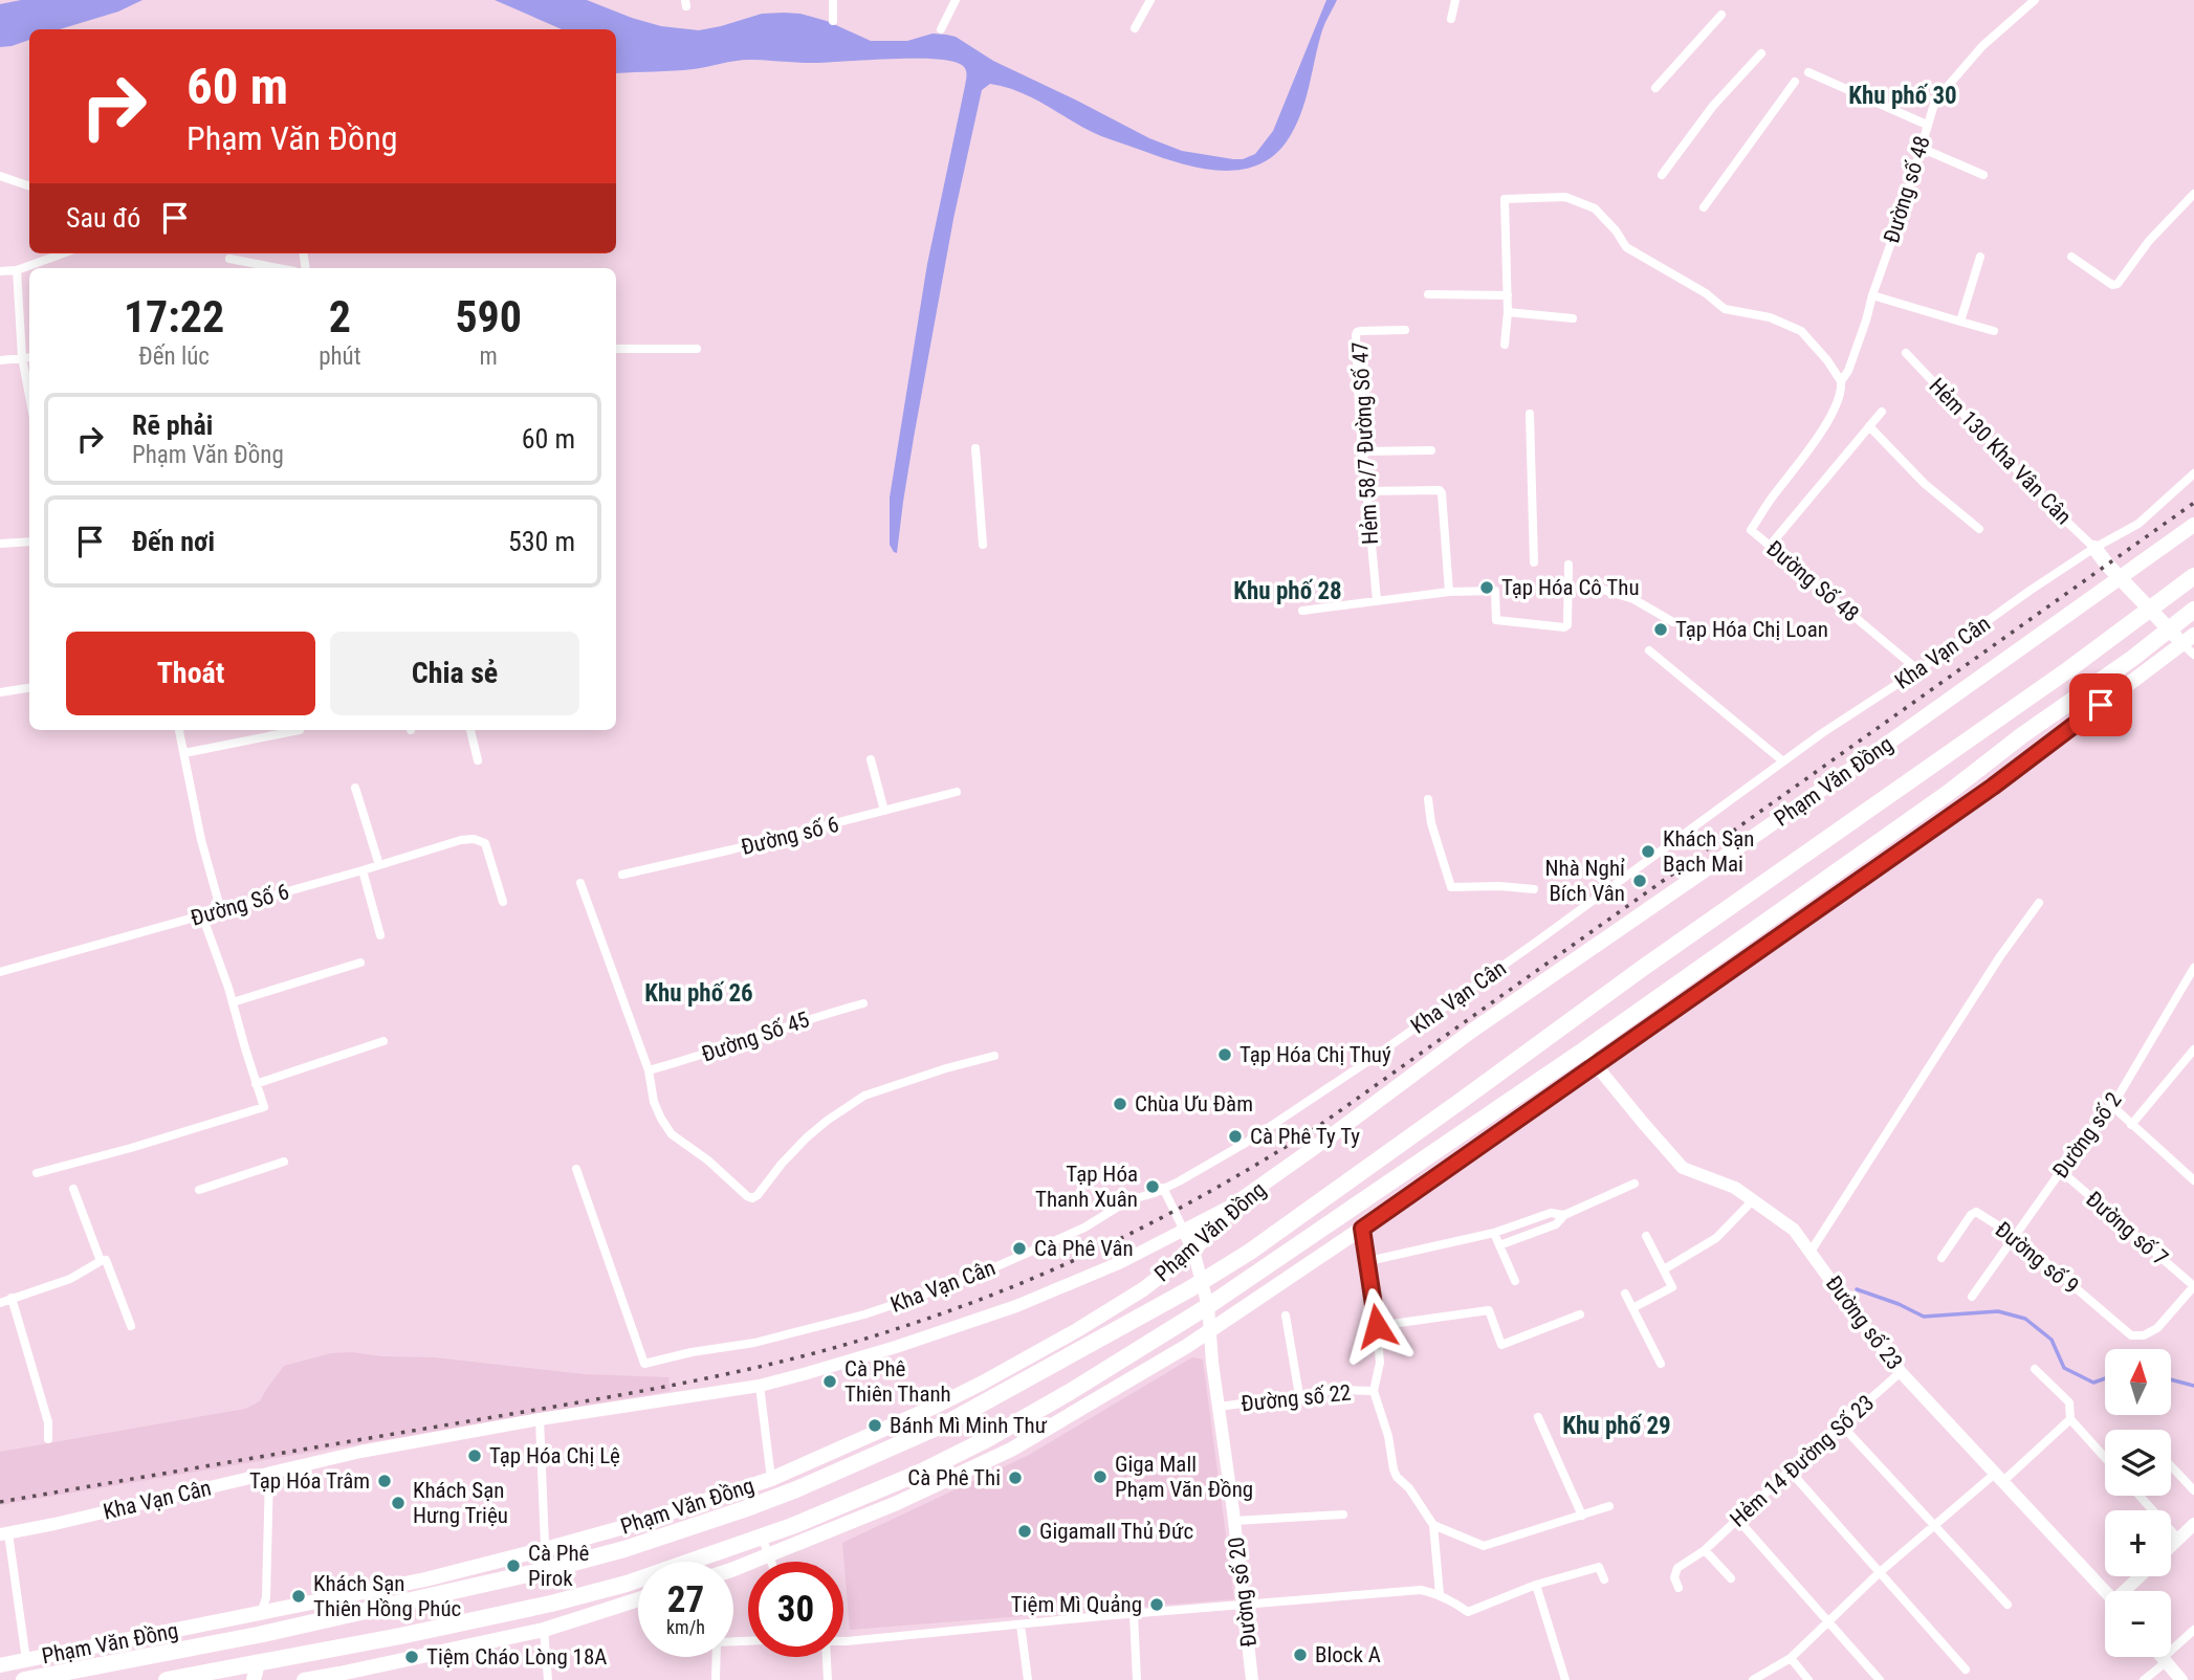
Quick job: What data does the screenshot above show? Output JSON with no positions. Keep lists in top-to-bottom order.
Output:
{
  "streets": {
    "highway": ["Phạm Văn Đồng"],
    "street": [
      "Đường số 48",
      "Hẻm 58/7 Đường Số 47",
      "Hẻm 130 Kha Vân Cân",
      "Đường Số 48",
      "Kha Vạn Cân",
      "Đường số 6",
      "Đường Số 6",
      "Đường Số 45",
      "Đường số 2",
      "Đường số 7",
      "Đường số 9",
      "Đường số 23",
      "Đường số 22",
      "Hẻm 14 Đường Số 23",
      "Đường số 20"
    ]
  },
  "crossings": [
    ["Đường số 48", "Đường Số 48"],
    ["Hẻm 130 Kha Vân Cân", "Kha Vạn Cân"],
    ["Đường Số 48", "Kha Vạn Cân"],
    ["Kha Vạn Cân", "Phạm Văn Đồng"],
    ["Kha Vạn Cân", "Đường số 20"],
    ["Phạm Văn Đồng", "Đường số 20"],
    ["Đường số 2", "Đường số 7"],
    ["Đường số 2", "Đường số 9"],
    ["Đường số 7", "Đường số 9"],
    ["Đường số 23", "Hẻm 14 Đường Số 23"],
    ["Đường số 22", "Đường số 20"]
  ],
  "districts": [
    "Khu phố 30",
    "Khu phố 28",
    "Khu phố 26",
    "Khu phố 29"
  ],
  "places": [
    "Tạp Hóa Cô Thu",
    "Tạp Hóa Chị Loan",
    "Khách Sạn Bạch Mai",
    "Nhà Nghỉ Bích Vân",
    "Tạp Hóa Chị Thuý",
    "Chùa Ưu Đàm",
    "Cà Phê Ty Ty",
    "Tạp Hóa Thanh Xuân",
    "Cà Phê Vân",
    "Cà Phê Thiên Thanh",
    "Bánh Mì Minh Thư",
    "Tạp Hóa Chị Lệ",
    "Giga Mall Phạm Văn Đồng",
    "Cà Phê Thi",
    "Tạp Hóa Trâm",
    "Khách Sạn Hưng Triệu",
    "Gigamall Thủ Đức",
    "Cà Phê Pirok",
    "Khách Sạn Thiên Hồng Phúc",
    "Tiệm Mì Quảng",
    "Block A",
    "Tiệm Cháo Lòng 18A"
  ],
  "north": "top",
  "page": {
    "turn": ["60 m", "Phạm Văn Đồng"],
    "then": "Sau đó",
    "eta": [
      "17:22",
      "Đến lúc",
      "2",
      "phút",
      "590",
      "m"
    ],
    "list": [
      {
        "name": "Rẽ phải",
        "note": "Phạm Văn Đồng",
        "value": "60 m"
      },
      {
        "name": "Đến nơi",
        "value": "530 m"
      }
    ],
    "buttons": ["Thoát", "Chia sẻ"],
    "map_buttons": ["+", "−"],
    "speed": "27 km/h",
    "limit": "30"
  }
}
